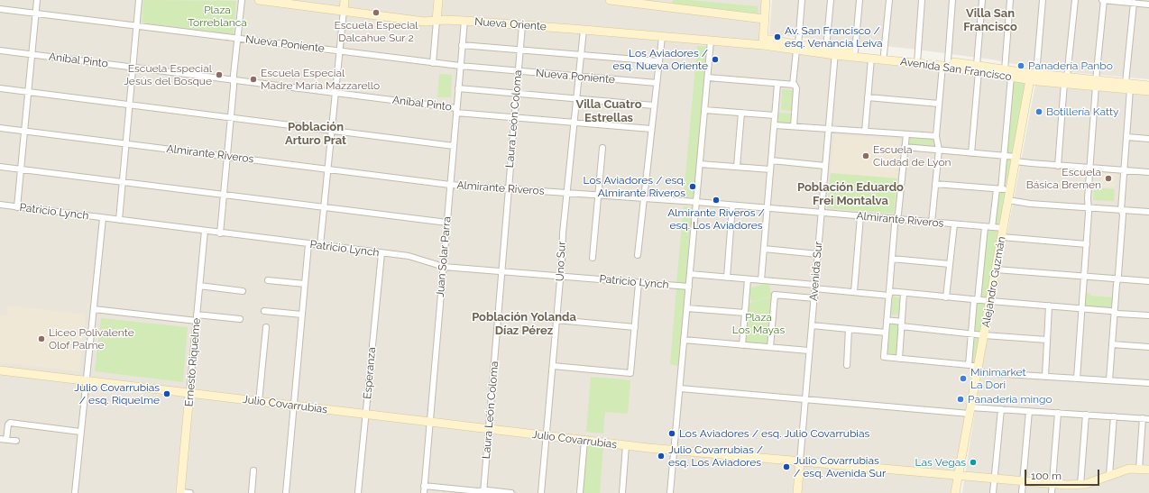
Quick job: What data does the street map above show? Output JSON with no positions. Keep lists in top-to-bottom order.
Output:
{
  "streets": {
    "street": [
      "Nueva Oriente",
      "Nueva Poniente",
      "Aníbal Pinto",
      "Avenida San Francisco",
      "Laura León Coloma",
      "Almirante Riveros",
      "Patricio Lynch",
      "Juan Solar Parra",
      "Uno Sur",
      "Avenida Sur",
      "Alejandro Guzmán",
      "Ernesto Riquelme",
      "Esperanza",
      "Julio Covarrubias"
    ]
  },
  "crossings": [
    ["Nueva Oriente", "Avenida San Francisco"],
    ["Nueva Oriente", "Laura León Coloma"],
    ["Nueva Oriente", "Juan Solar Parra"],
    ["Nueva Oriente", "Uno Sur"],
    ["Nueva Poniente", "Laura León Coloma"],
    ["Nueva Poniente", "Juan Solar Parra"],
    ["Nueva Poniente", "Uno Sur"],
    ["Aníbal Pinto", "Laura León Coloma"],
    ["Aníbal Pinto", "Juan Solar Parra"],
    ["Aníbal Pinto", "Uno Sur"],
    ["Avenida San Francisco", "Avenida Sur"],
    ["Avenida San Francisco", "Alejandro Guzmán"],
    ["Laura León Coloma", "Almirante Riveros"],
    ["Laura León Coloma", "Patricio Lynch"],
    ["Laura León Coloma", "Julio Covarrubias"],
    ["Almirante Riveros", "Juan Solar Parra"],
    ["Almirante Riveros", "Uno Sur"],
    ["Almirante Riveros", "Avenida Sur"],
    ["Almirante Riveros", "Alejandro Guzmán"],
    ["Patricio Lynch", "Juan Solar Parra"],
    ["Patricio Lynch", "Uno Sur"],
    ["Patricio Lynch", "Ernesto Riquelme"],
    ["Patricio Lynch", "Esperanza"],
    ["Juan Solar Parra", "Julio Covarrubias"],
    ["Uno Sur", "Julio Covarrubias"],
    ["Avenida Sur", "Julio Covarrubias"],
    ["Alejandro Guzmán", "Julio Covarrubias"],
    ["Ernesto Riquelme", "Julio Covarrubias"],
    ["Esperanza", "Julio Covarrubias"]
  ],
  "districts": [
    "Villa San Francisco",
    "Villa Cuatro Estrellas",
    "Población Arturo Prat",
    "Población Eduardo Frei Montalva",
    "Población Yolanda Díaz Pérez"
  ],
  "parks": ["Plaza Torreblanca", "Plaza Los Mayas"],
  "places": [
    "Escuela Especial Dalcahue Sur 2",
    "Av. San Francisco / esq. Venancia Leiva",
    "Los Aviadores / esq. Nueva Oriente",
    "Panadería Panbo",
    "Escuela Especial Jesús del Bosque",
    "Escuela Especial Madre María Mazzarello",
    "Botillería Katty",
    "Escuela Ciudad de Lyon",
    "Escuela Básica Bremen",
    "Los Aviadores / esq. Almirante Riveros",
    "Almirante Riveros / esq. Los Aviadores",
    "Liceo Polivalente Olof Palme",
    "Minimarket La Dori",
    "Julio Covarrubias / esq. Riquelme",
    "Panaderia mingo",
    "Los Aviadores / esq. Julio Covarrubias",
    "Julio Covarrubias / esq. Los Aviadores",
    "Las Vegas",
    "Julio Covarrubias / esq. Avenida Sur"
  ],
  "scale_bar": "100 m"
}
